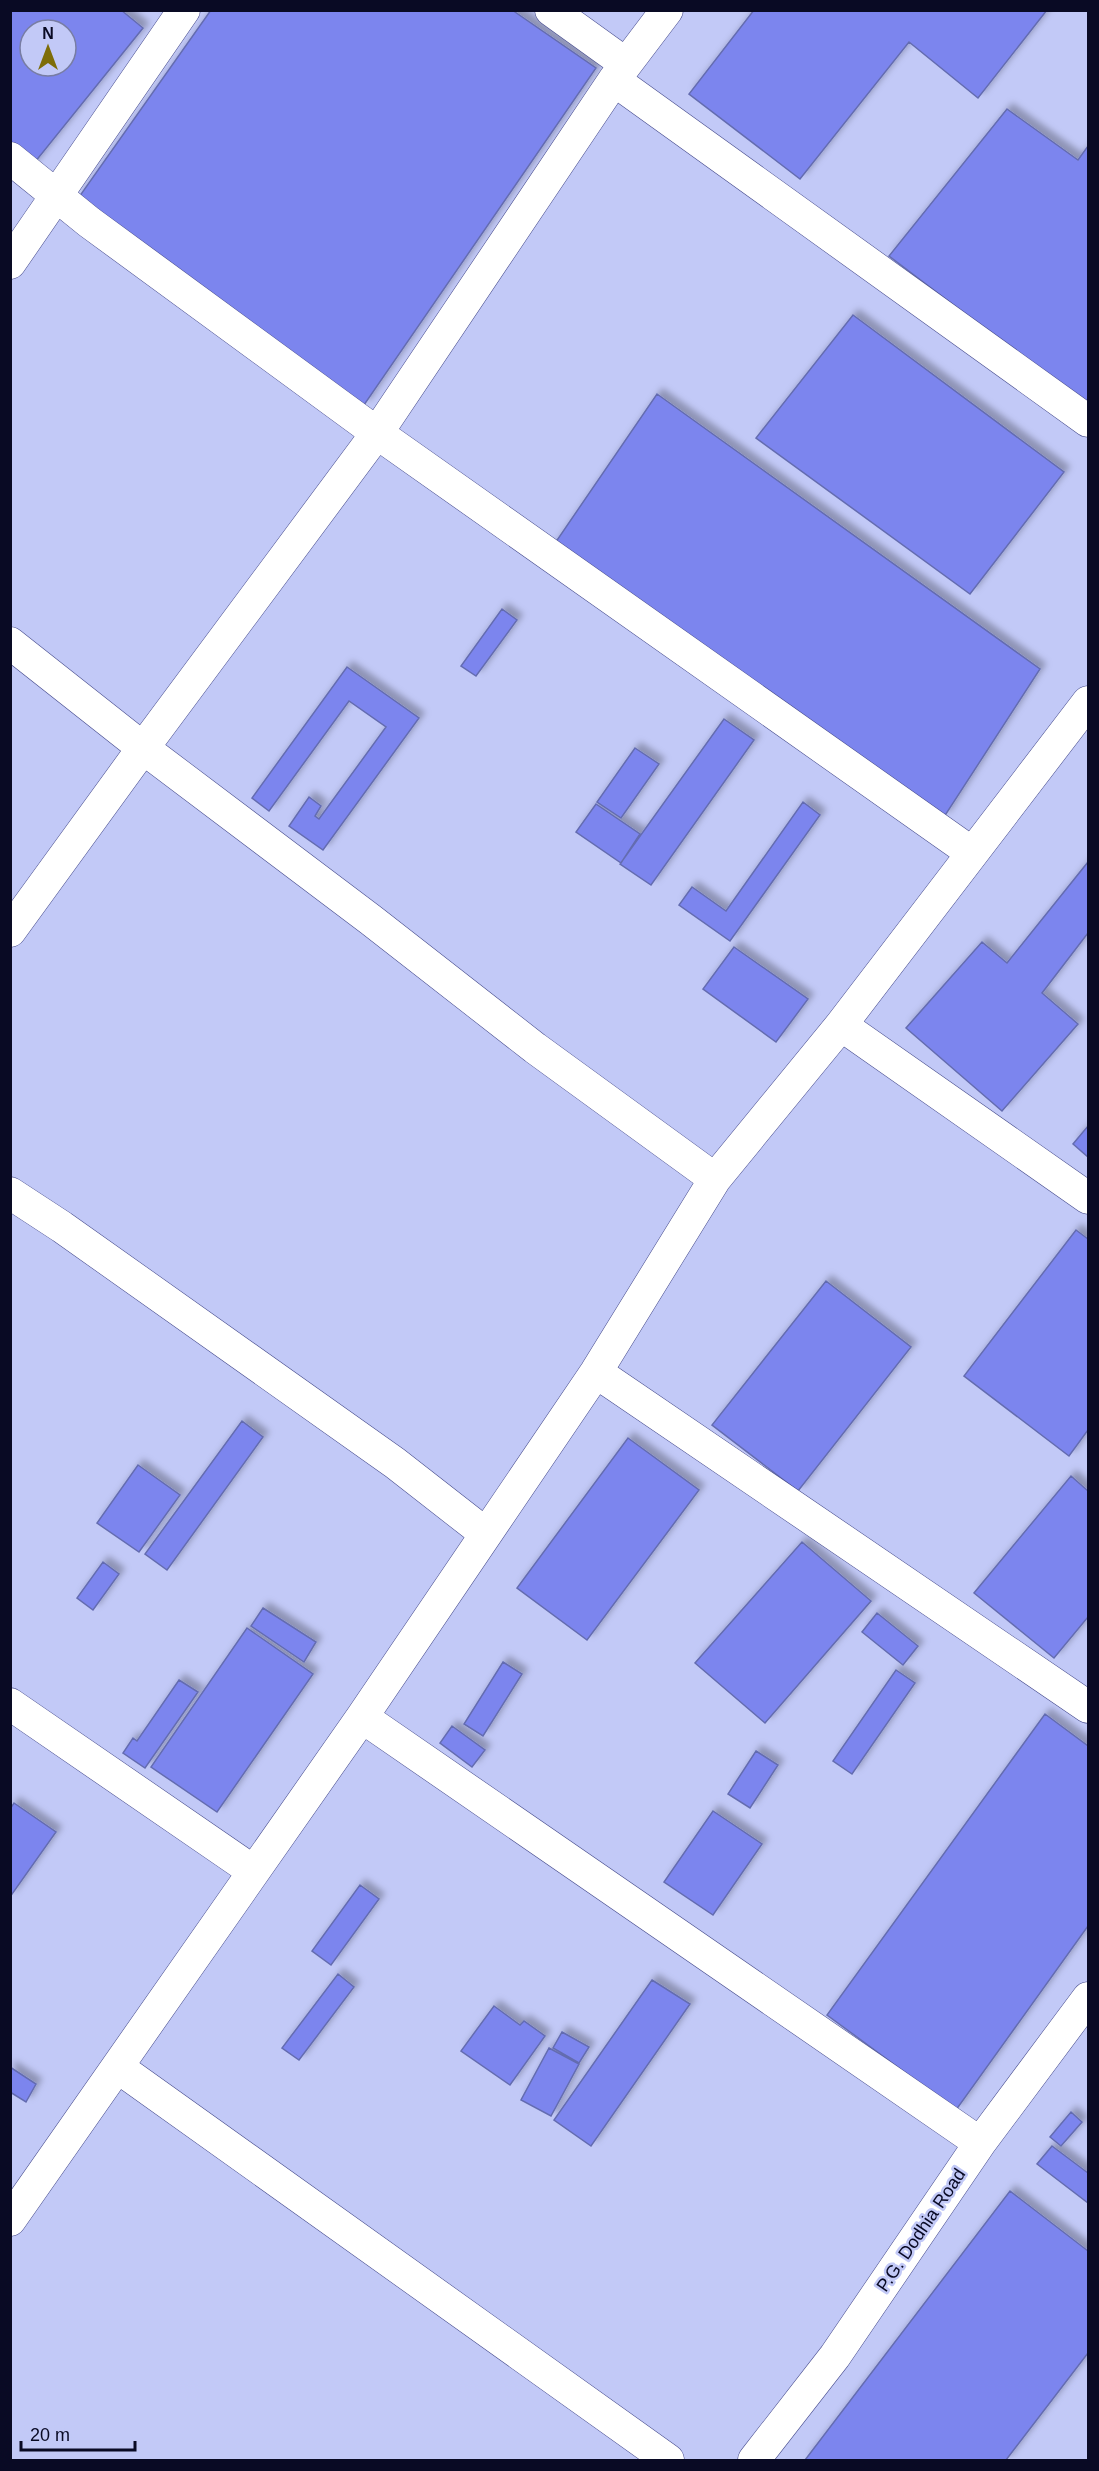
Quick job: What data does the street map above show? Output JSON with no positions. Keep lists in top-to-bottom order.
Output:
{
  "streets": {
    "street": ["P.G. Dodhia Road"]
  },
  "scale_bar": "20 m",
  "north": "top"
}
